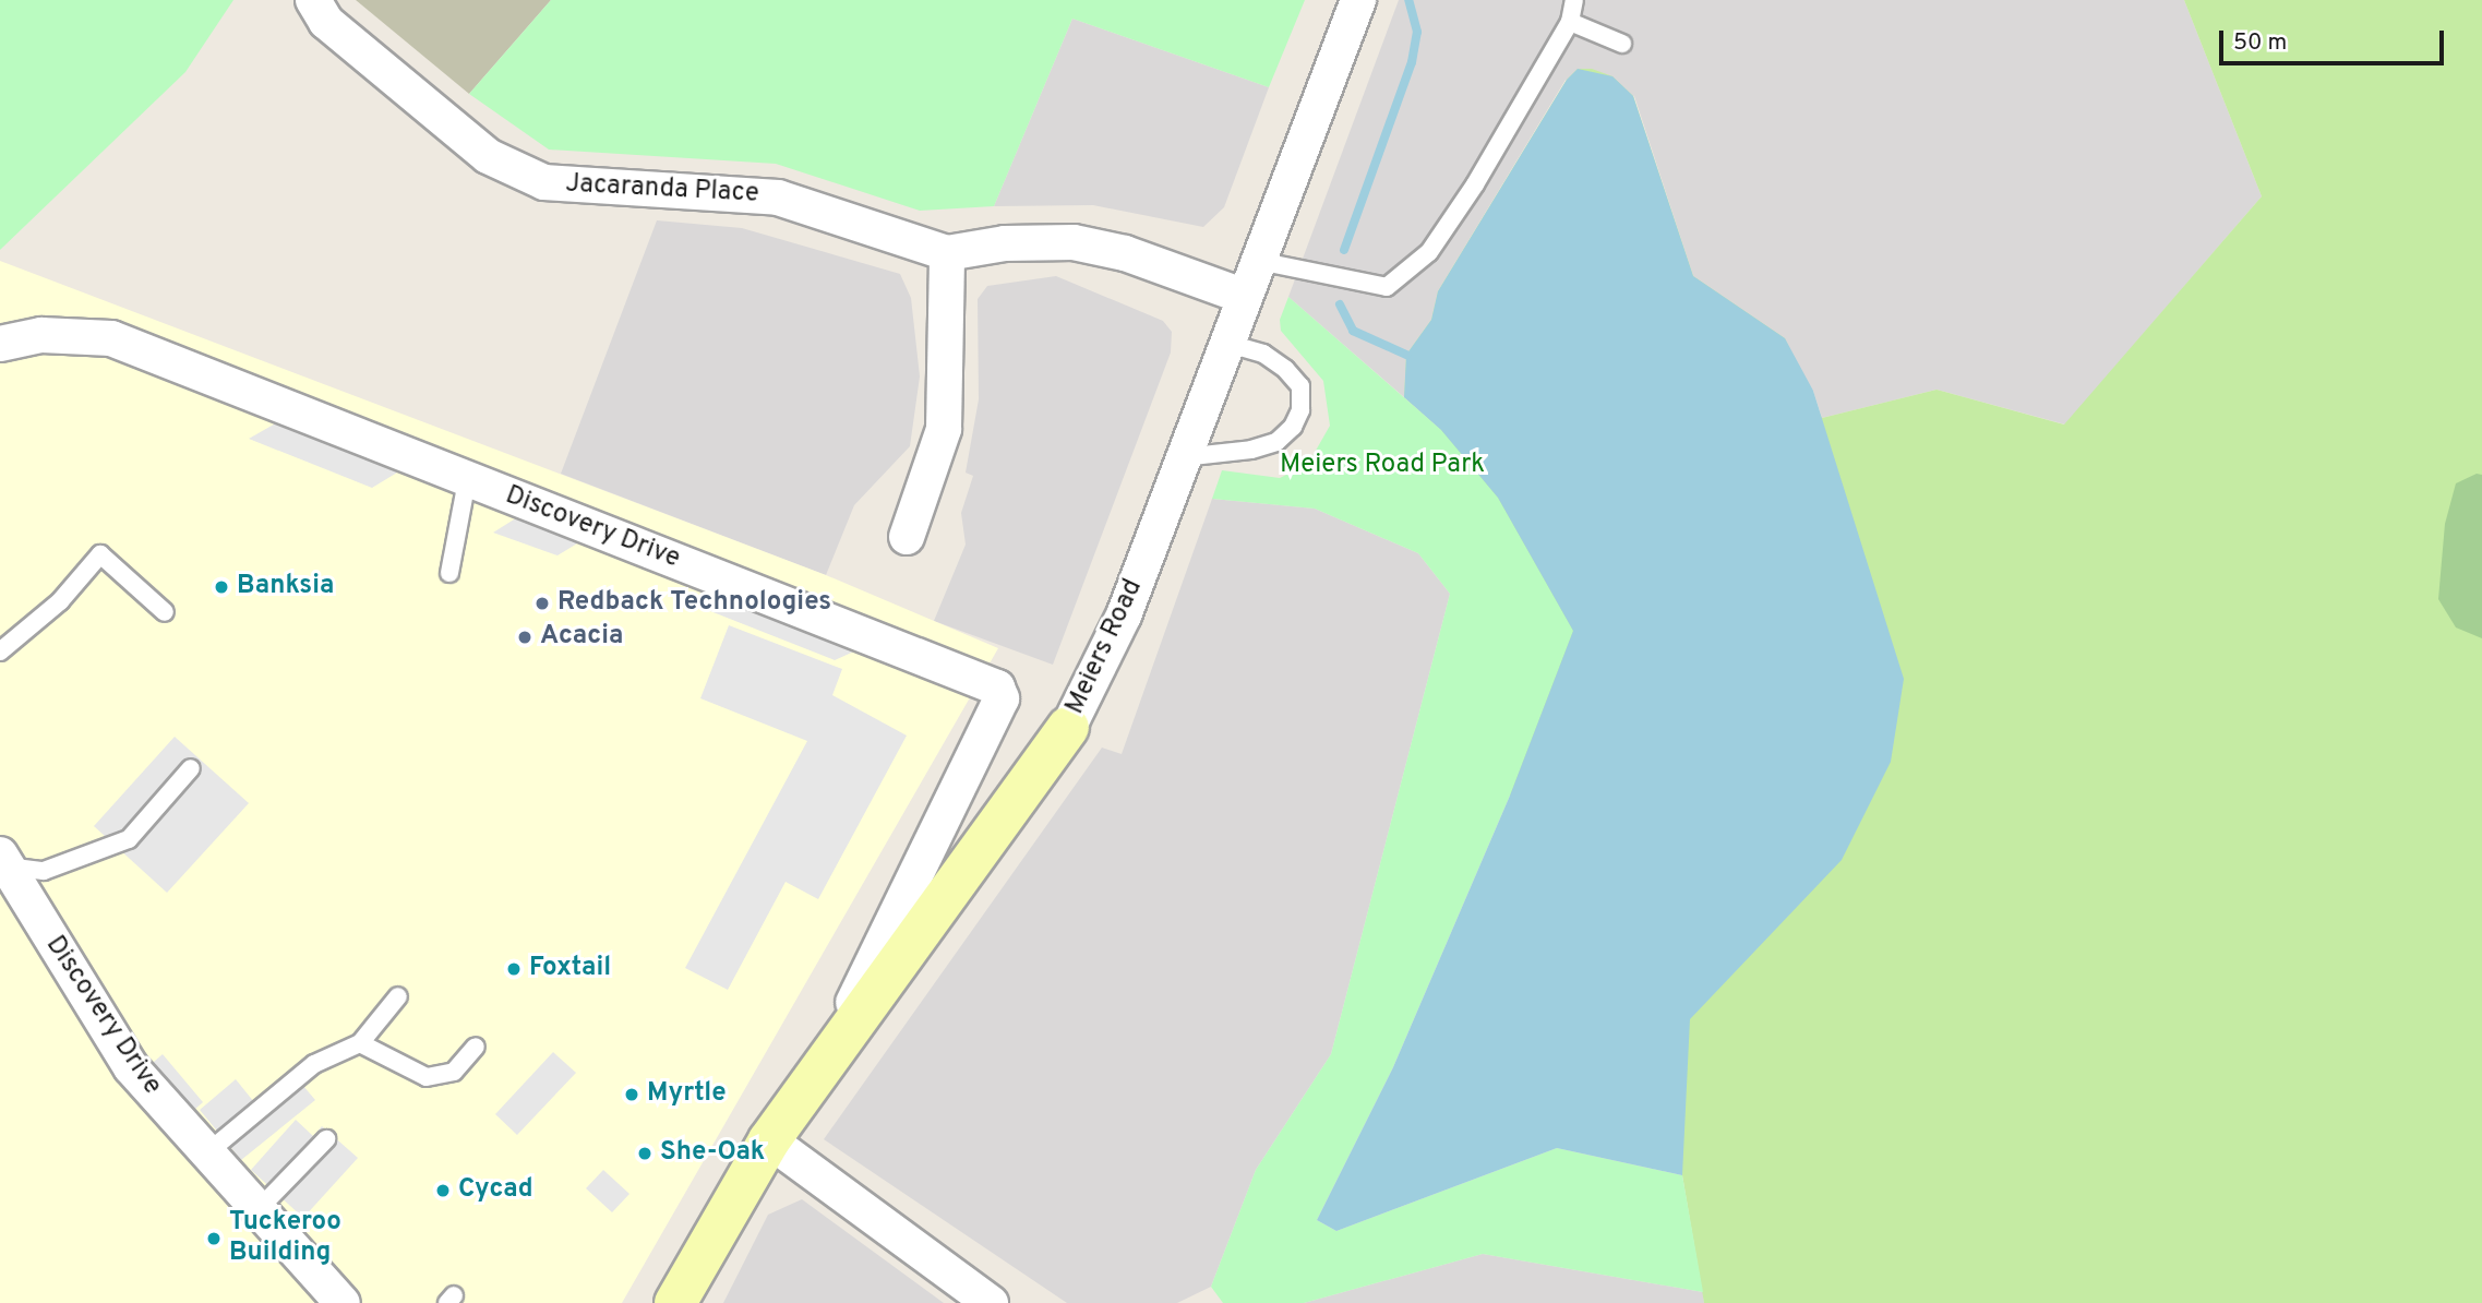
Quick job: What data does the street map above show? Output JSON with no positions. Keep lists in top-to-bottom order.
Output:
{
  "streets": {
    "street": ["Jacaranda Place", "Discovery Drive", "Meiers Road"]
  },
  "crossings": [
    ["Jacaranda Place", "Meiers Road"],
    ["Discovery Drive", "Meiers Road"]
  ],
  "parks": ["Meiers Road Park"],
  "places": [
    "Banksia",
    "Redback Technologies",
    "Acacia",
    "Foxtail",
    "Myrtle",
    "She-Oak",
    "Cycad",
    "Tuckeroo Building"
  ],
  "scale_bar": "50 m"
}
